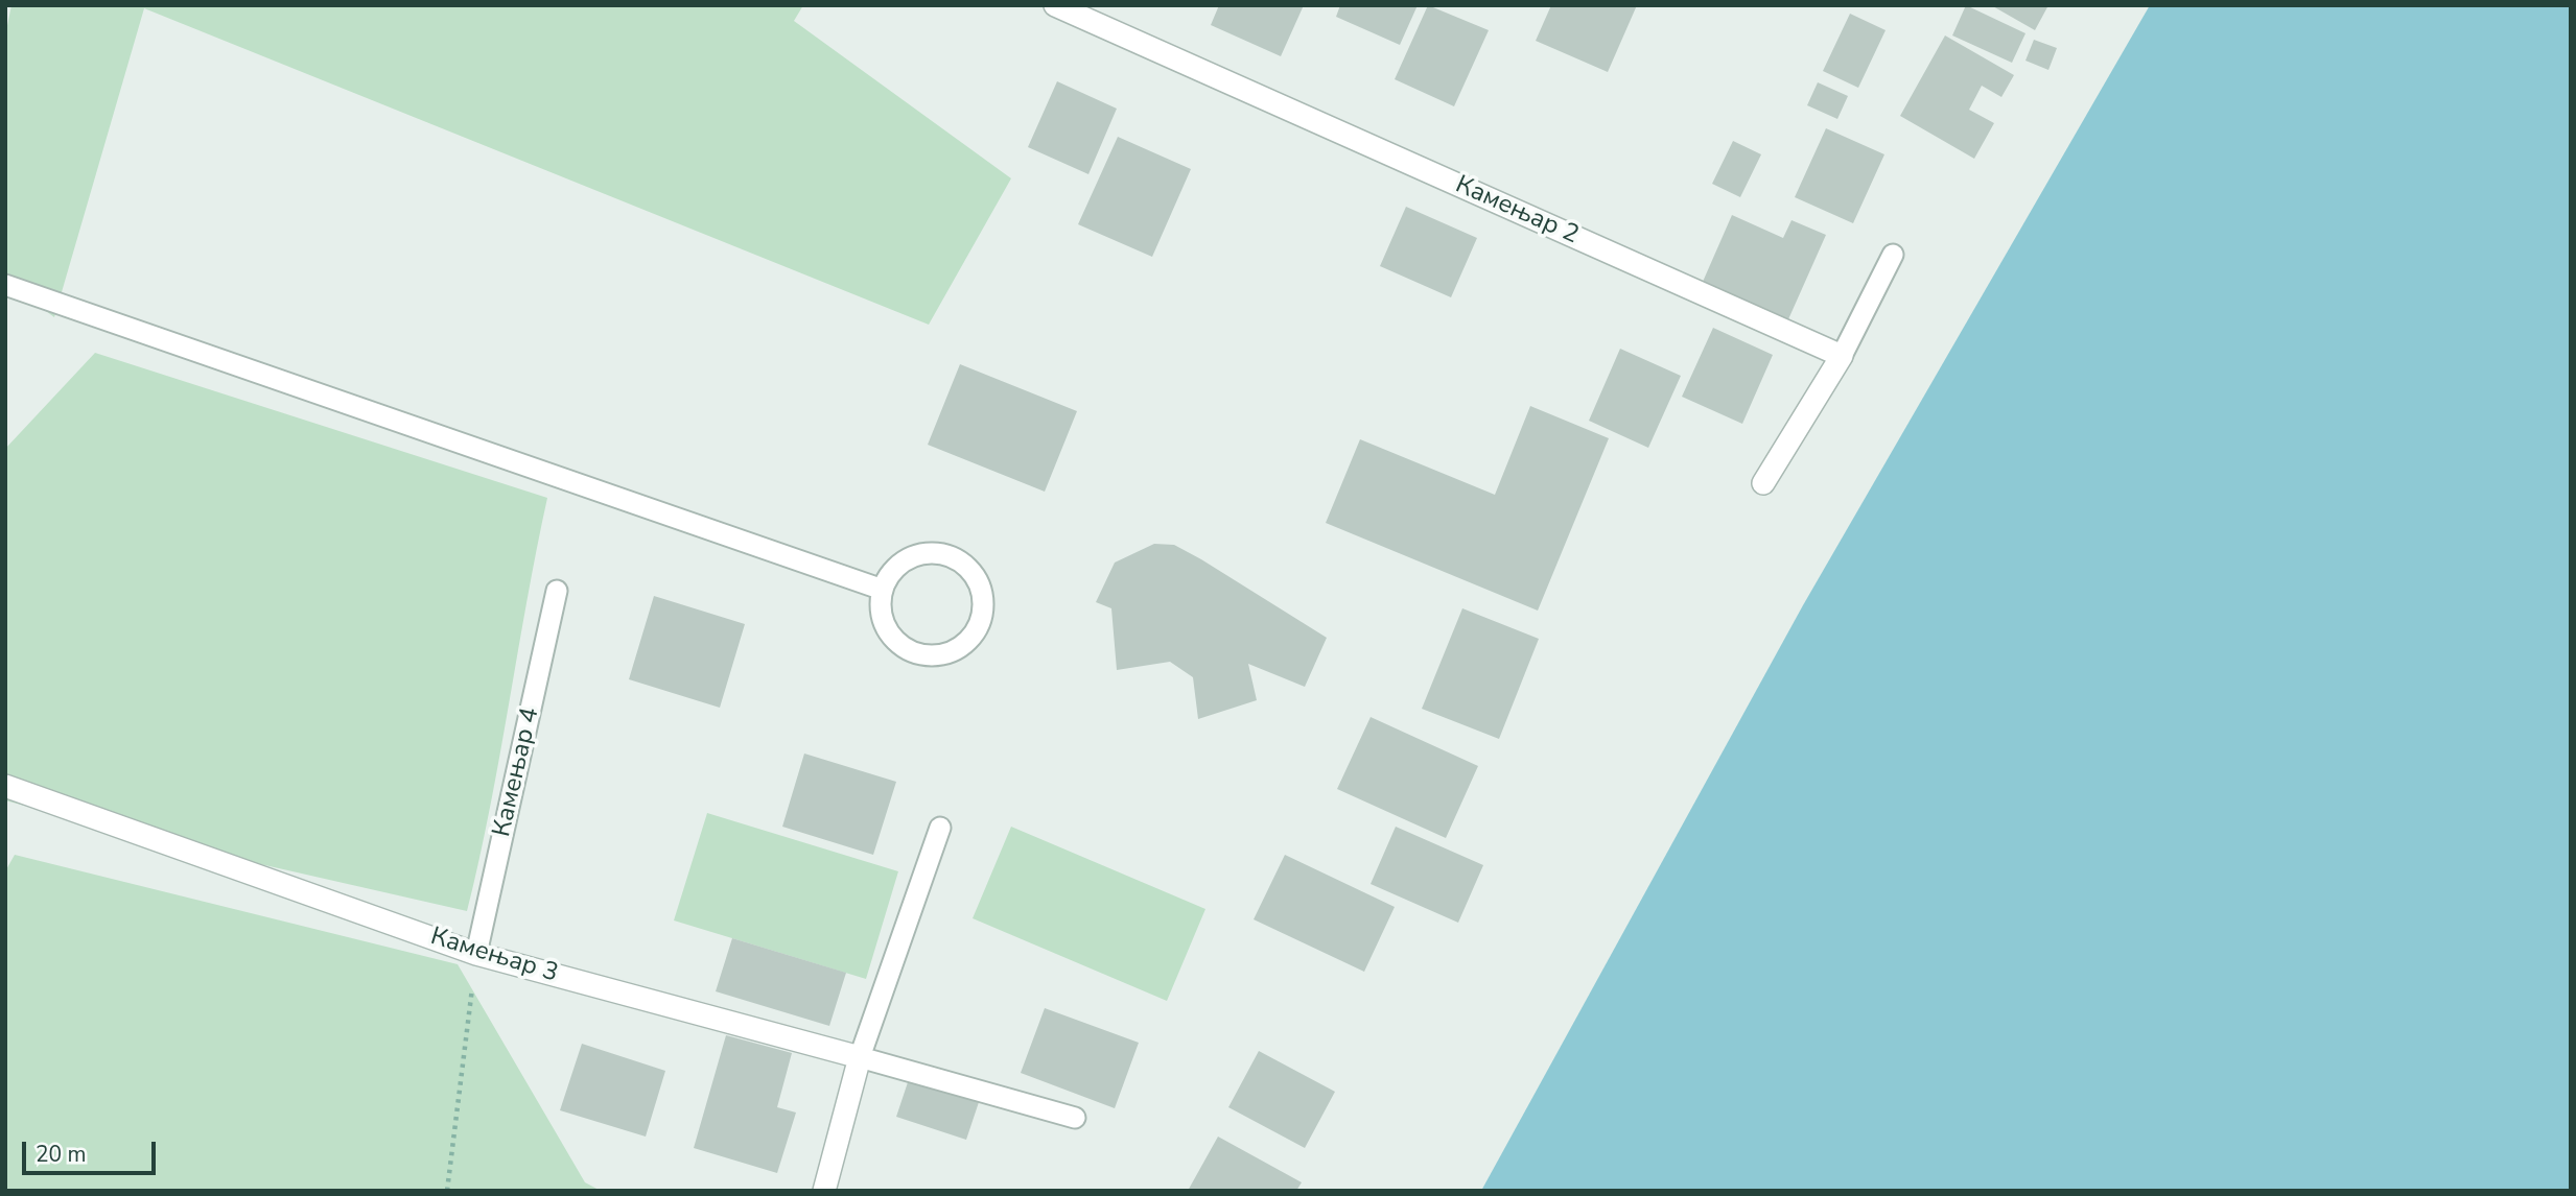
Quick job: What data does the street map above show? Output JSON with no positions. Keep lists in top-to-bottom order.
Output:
{
  "streets": {
    "street": ["Камењар 2", "Камењар 3"],
    "lane": ["Камењар 4"]
  },
  "crossings": [
    ["Камењар 4", "Камењар 3"]
  ],
  "scale_bar": "20 m"
}
